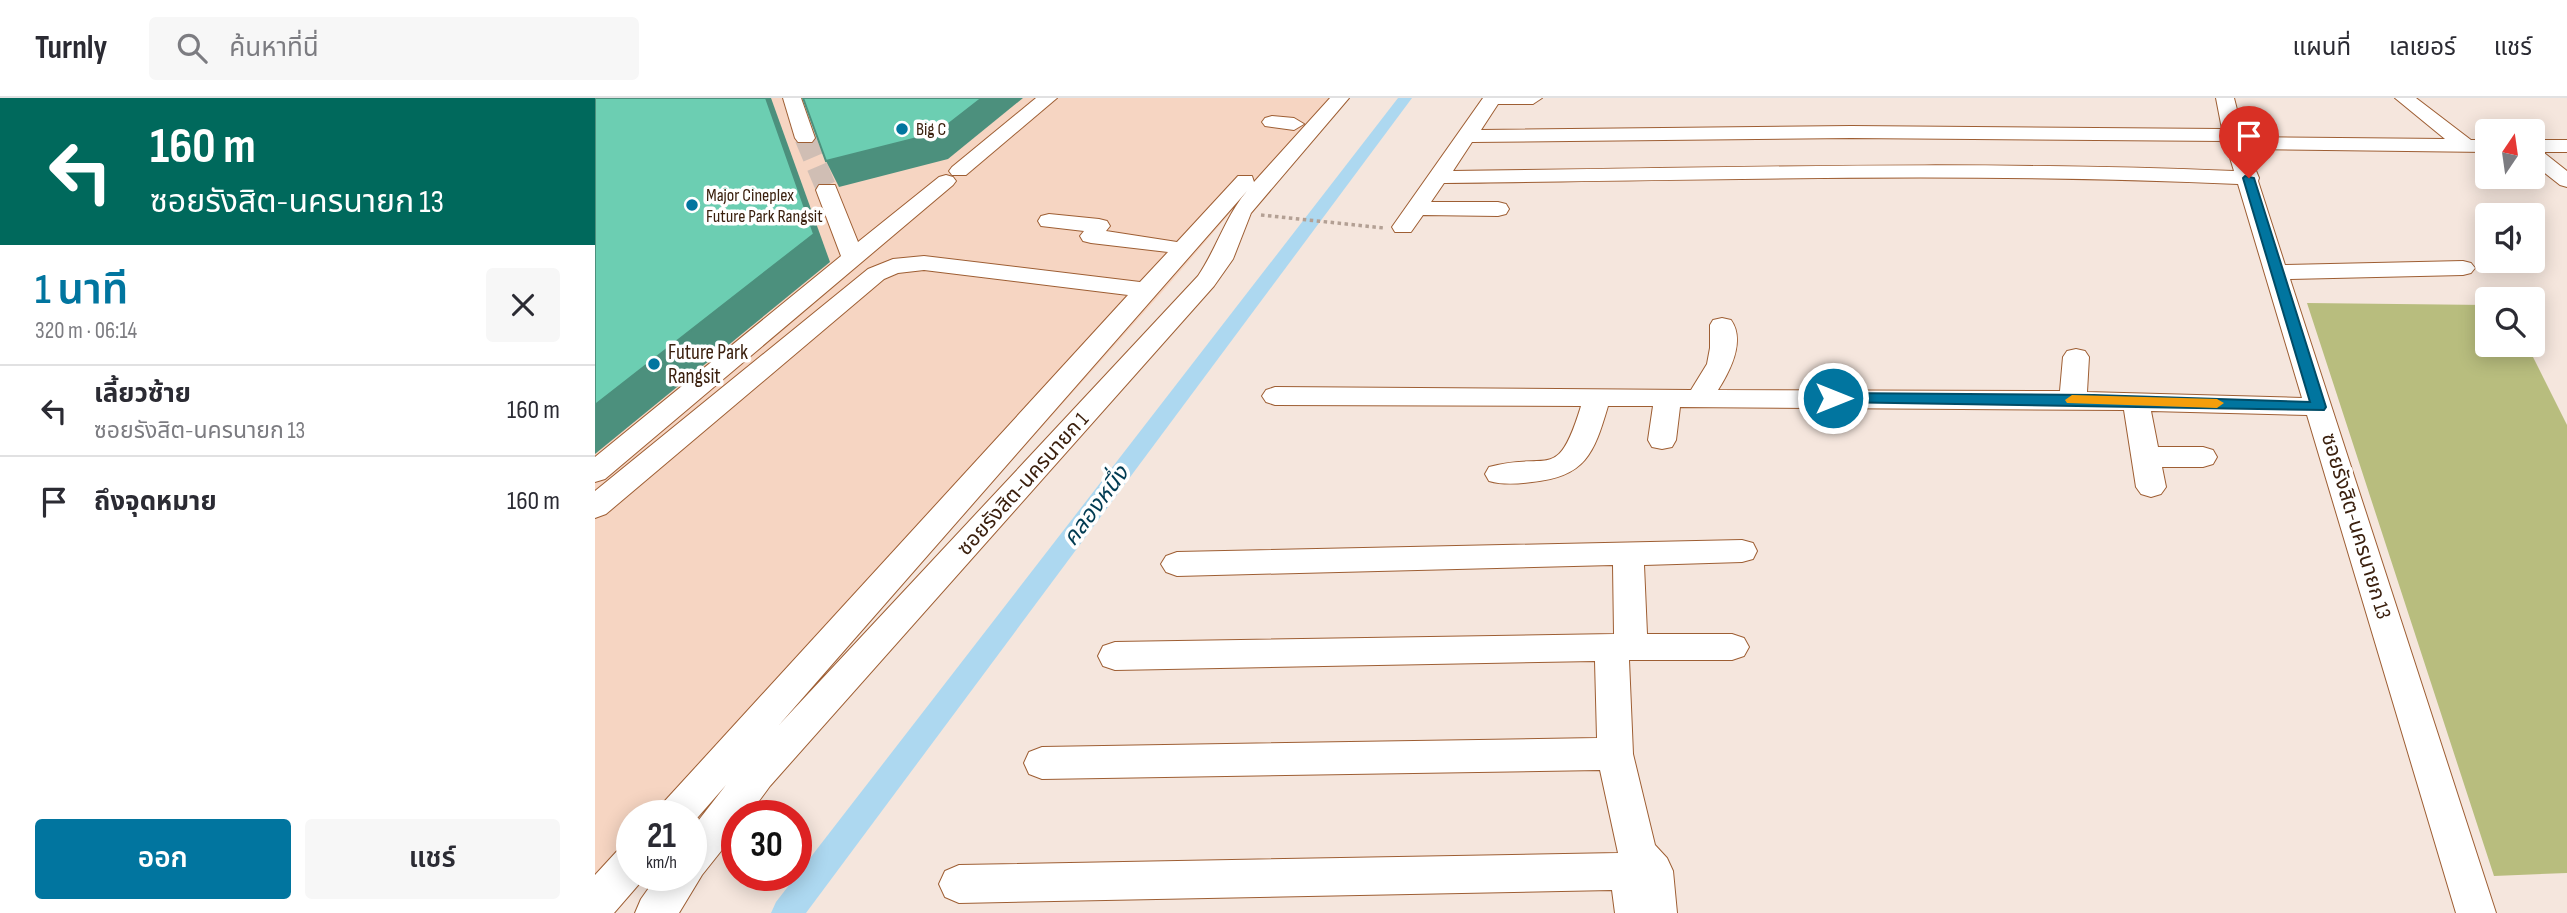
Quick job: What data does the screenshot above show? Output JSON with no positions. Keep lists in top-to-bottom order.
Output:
{
  "streets": {
    "street": ["ซอยรังสิต-นครนายก 1", "ซอยรังสิต-นครนายก 13"]
  },
  "water": ["คลองหนึ่ง"],
  "places": ["Big C", "Major Cineplex Future Park Rangsit", "Future Park Rangsit"],
  "north": "top",
  "page": {
    "header": "Turnly",
    "search": "ค้นหาที่นี่",
    "nav": ["แผนที่", "เลเยอร์", "แชร์"],
    "turn": ["160 m", "ซอยรังสิต-นครนายก 13"],
    "heading": ["1 นาที", "320 m · 06:14"],
    "list": [
      {
        "name": "เลี้ยวซ้าย",
        "note": "ซอยรังสิต-นครนายก 13",
        "value": "160 m"
      },
      {
        "name": "ถึงจุดหมาย",
        "value": "160 m"
      }
    ],
    "speed": "21 km/h",
    "limit": "30",
    "buttons": ["ออก", "แชร์"]
  }
}
